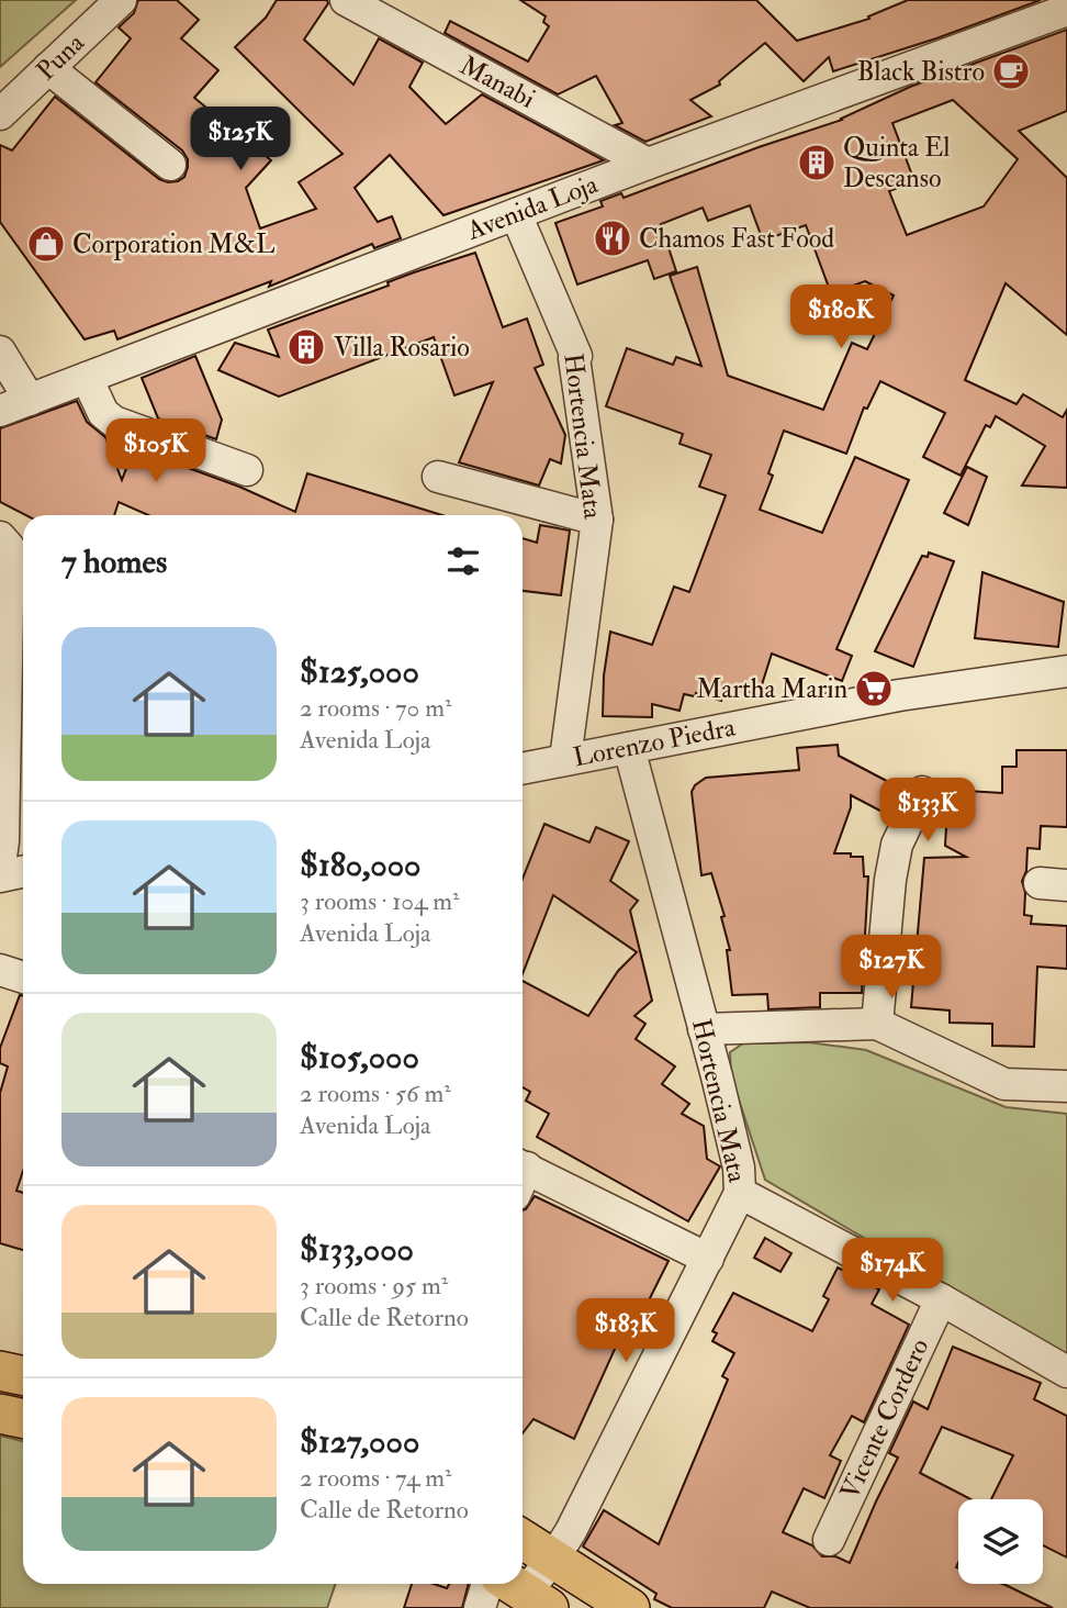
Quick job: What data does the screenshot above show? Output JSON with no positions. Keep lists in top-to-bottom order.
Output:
{
  "streets": {
    "street": [
      "Puna",
      "Manabi",
      "Avenida Loja",
      "Hortencia Mata",
      "Lorenzo Piedra",
      "Vicente Cordero"
    ]
  },
  "crossings": [
    ["Manabi", "Avenida Loja"],
    ["Avenida Loja", "Hortencia Mata"],
    ["Hortencia Mata", "Lorenzo Piedra"]
  ],
  "places": {
    "cafe": ["Black Bistro"],
    "building": ["Quinta El Descanso", "Villa Rosario"],
    "restaurant": ["Chamos Fast Food"],
    "shop": ["Corporation M&L"],
    "supermarket": ["Martha Marin"]
  },
  "page": {
    "price": [
      "$125K",
      "$180K",
      "$105K",
      "$133K",
      "$127K",
      "$174K",
      "$183K"
    ],
    "heading": "7 homes",
    "list": [
      {
        "name": "$125,000",
        "note": "2 rooms · 70 m² · Avenida Loja"
      },
      {
        "name": "$180,000",
        "note": "3 rooms · 104 m² · Avenida Loja"
      },
      {
        "name": "$105,000",
        "note": "2 rooms · 56 m² · Avenida Loja"
      },
      {
        "name": "$133,000",
        "note": "3 rooms · 95 m² · Calle de Retorno"
      },
      {
        "name": "$127,000",
        "note": "2 rooms · 74 m² · Calle de Retorno"
      }
    ]
  }
}
